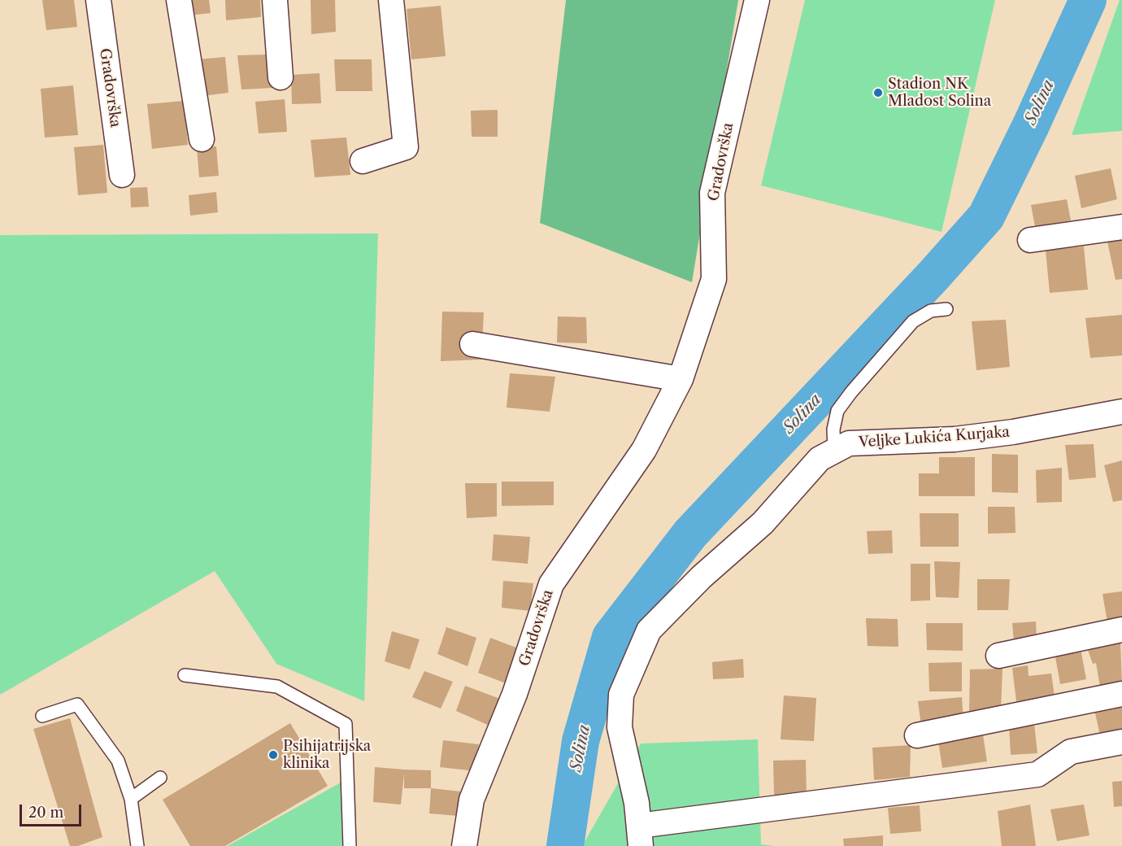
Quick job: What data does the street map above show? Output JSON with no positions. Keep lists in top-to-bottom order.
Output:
{
  "streets": {
    "street": ["Gradovrška", "Veljke Lukića Kurjaka"]
  },
  "water": ["Solina"],
  "places": ["Stadion NK Mladost Solina", "Psihijatrijska klinika"],
  "scale_bar": "20 m"
}
